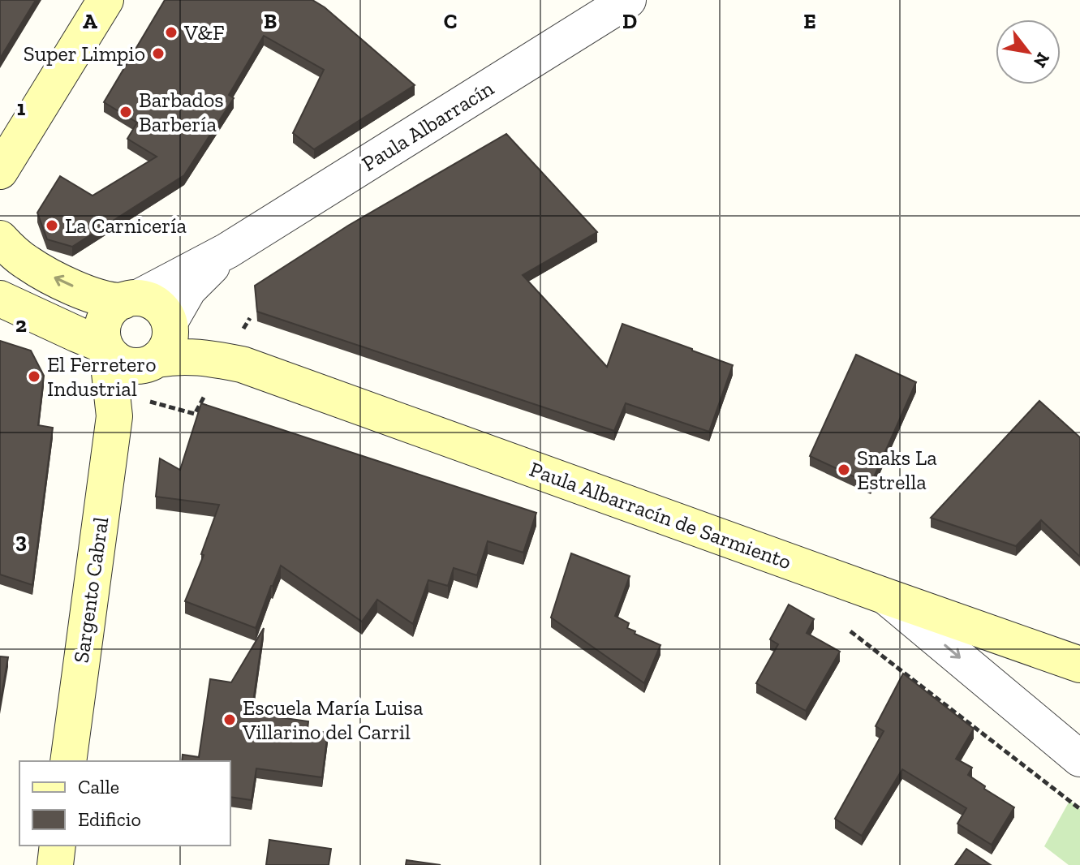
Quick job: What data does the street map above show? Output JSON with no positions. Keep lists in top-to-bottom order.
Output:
{
  "streets": {
    "main road": ["Paula Albarracín de Sarmiento", "Sargento Cabral"],
    "street": ["Paula Albarracín"]
  },
  "crossings": [
    ["Paula Albarracín", "Paula Albarracín de Sarmiento"],
    ["Paula Albarracín", "Sargento Cabral"],
    ["Paula Albarracín de Sarmiento", "Sargento Cabral"]
  ],
  "places": [
    "V&F",
    "Super Limpio",
    "Barbados Barbería",
    "La Carnicería",
    "El Ferretero Industrial",
    "Snaks La Estrella",
    "Escuela María Luisa Villarino del Carril"
  ],
  "legend": ["Calle", "Edificio"],
  "north": "bottom right",
  "grid": {
    "columns": [
      "A",
      "B",
      "C",
      "D",
      "E"
    ],
    "rows": ["1", "2", "3"]
  }
}
